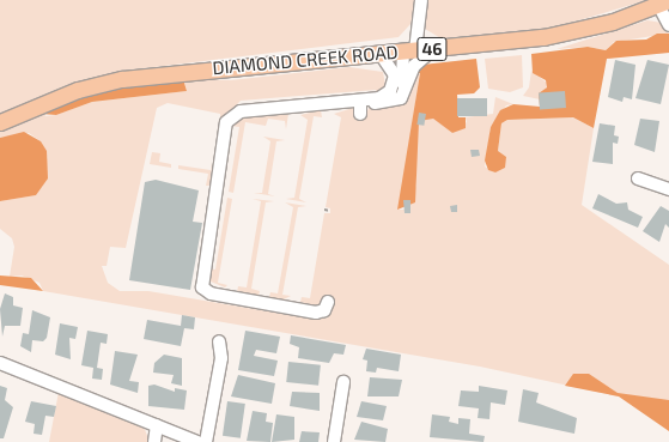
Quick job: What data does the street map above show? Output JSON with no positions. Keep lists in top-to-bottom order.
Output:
{
  "streets": {
    "main road": ["46", "DIAMOND CREEK ROAD"]
  }
}
